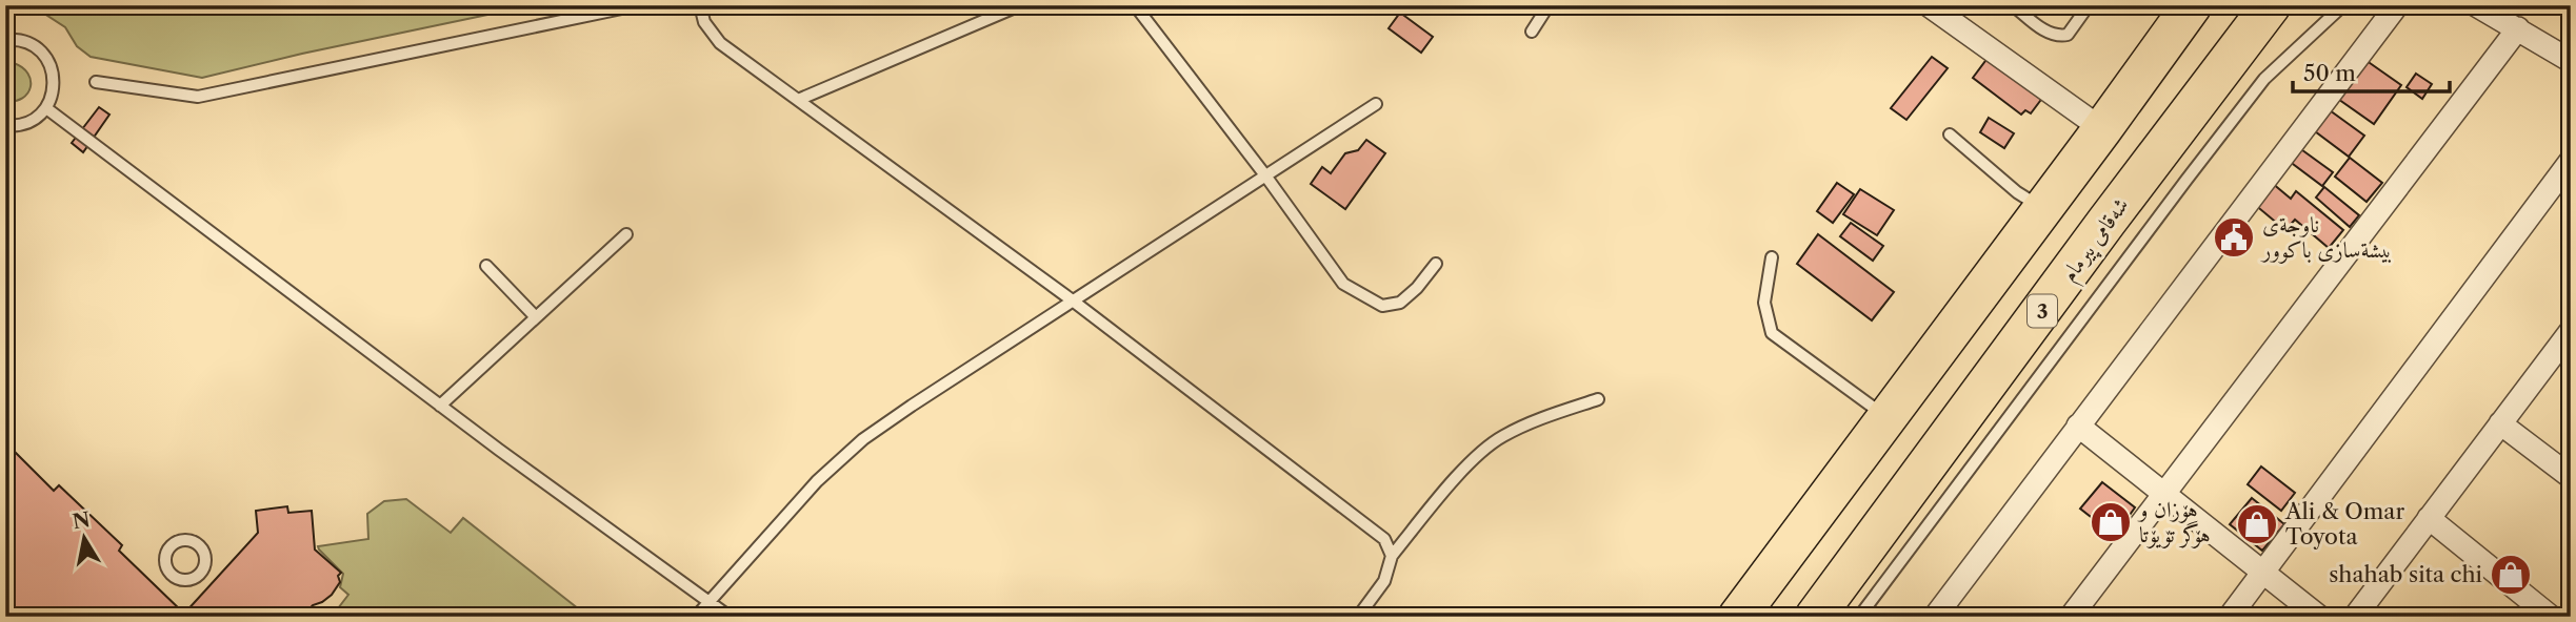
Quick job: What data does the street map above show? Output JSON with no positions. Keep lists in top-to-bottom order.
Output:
{
  "streets": {
    "highway": ["شەقامی پیرمام", "3"]
  },
  "places": {
    "public building": ["ناوجةى بيشةسازى باكوور"],
    "shop": ["هۆزان و هۆگر تۆیۆتا", "Ali & Omar Toyota", "shahab sita chi"]
  },
  "scale_bar": "50 m",
  "north": "top"
}
